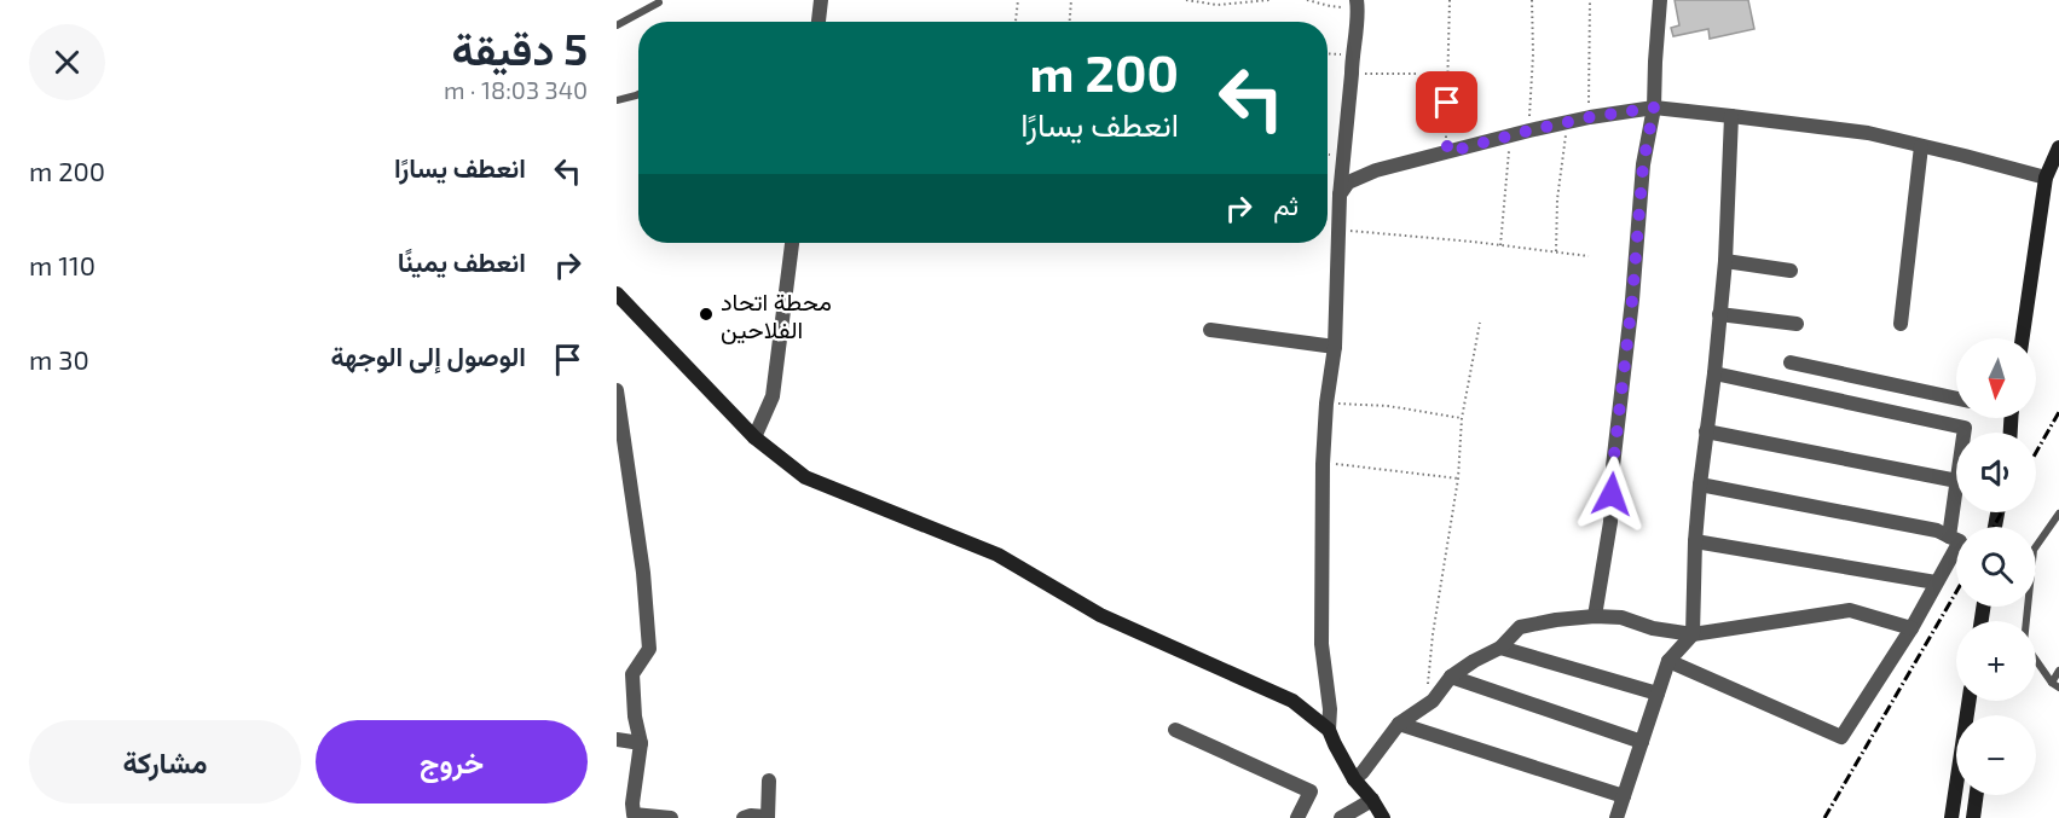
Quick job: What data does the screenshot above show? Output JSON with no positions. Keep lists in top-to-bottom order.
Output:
{
  "places": ["محطة اتحاد الفلاحين"],
  "north": "bottom",
  "page": {
    "heading": ["5 دقيقة", "340 m · 18:03"],
    "turn": ["200 m", "انعطف يسارًا"],
    "list": [
      {
        "name": "انعطف يسارًا",
        "value": "200 m"
      },
      {
        "name": "انعطف يمينًا",
        "value": "110 m"
      },
      {
        "name": "الوصول إلى الوجهة",
        "value": "30 m"
      }
    ],
    "then": "ثم",
    "map_buttons": ["+", "−"],
    "buttons": ["خروج", "مشاركة"]
  }
}
